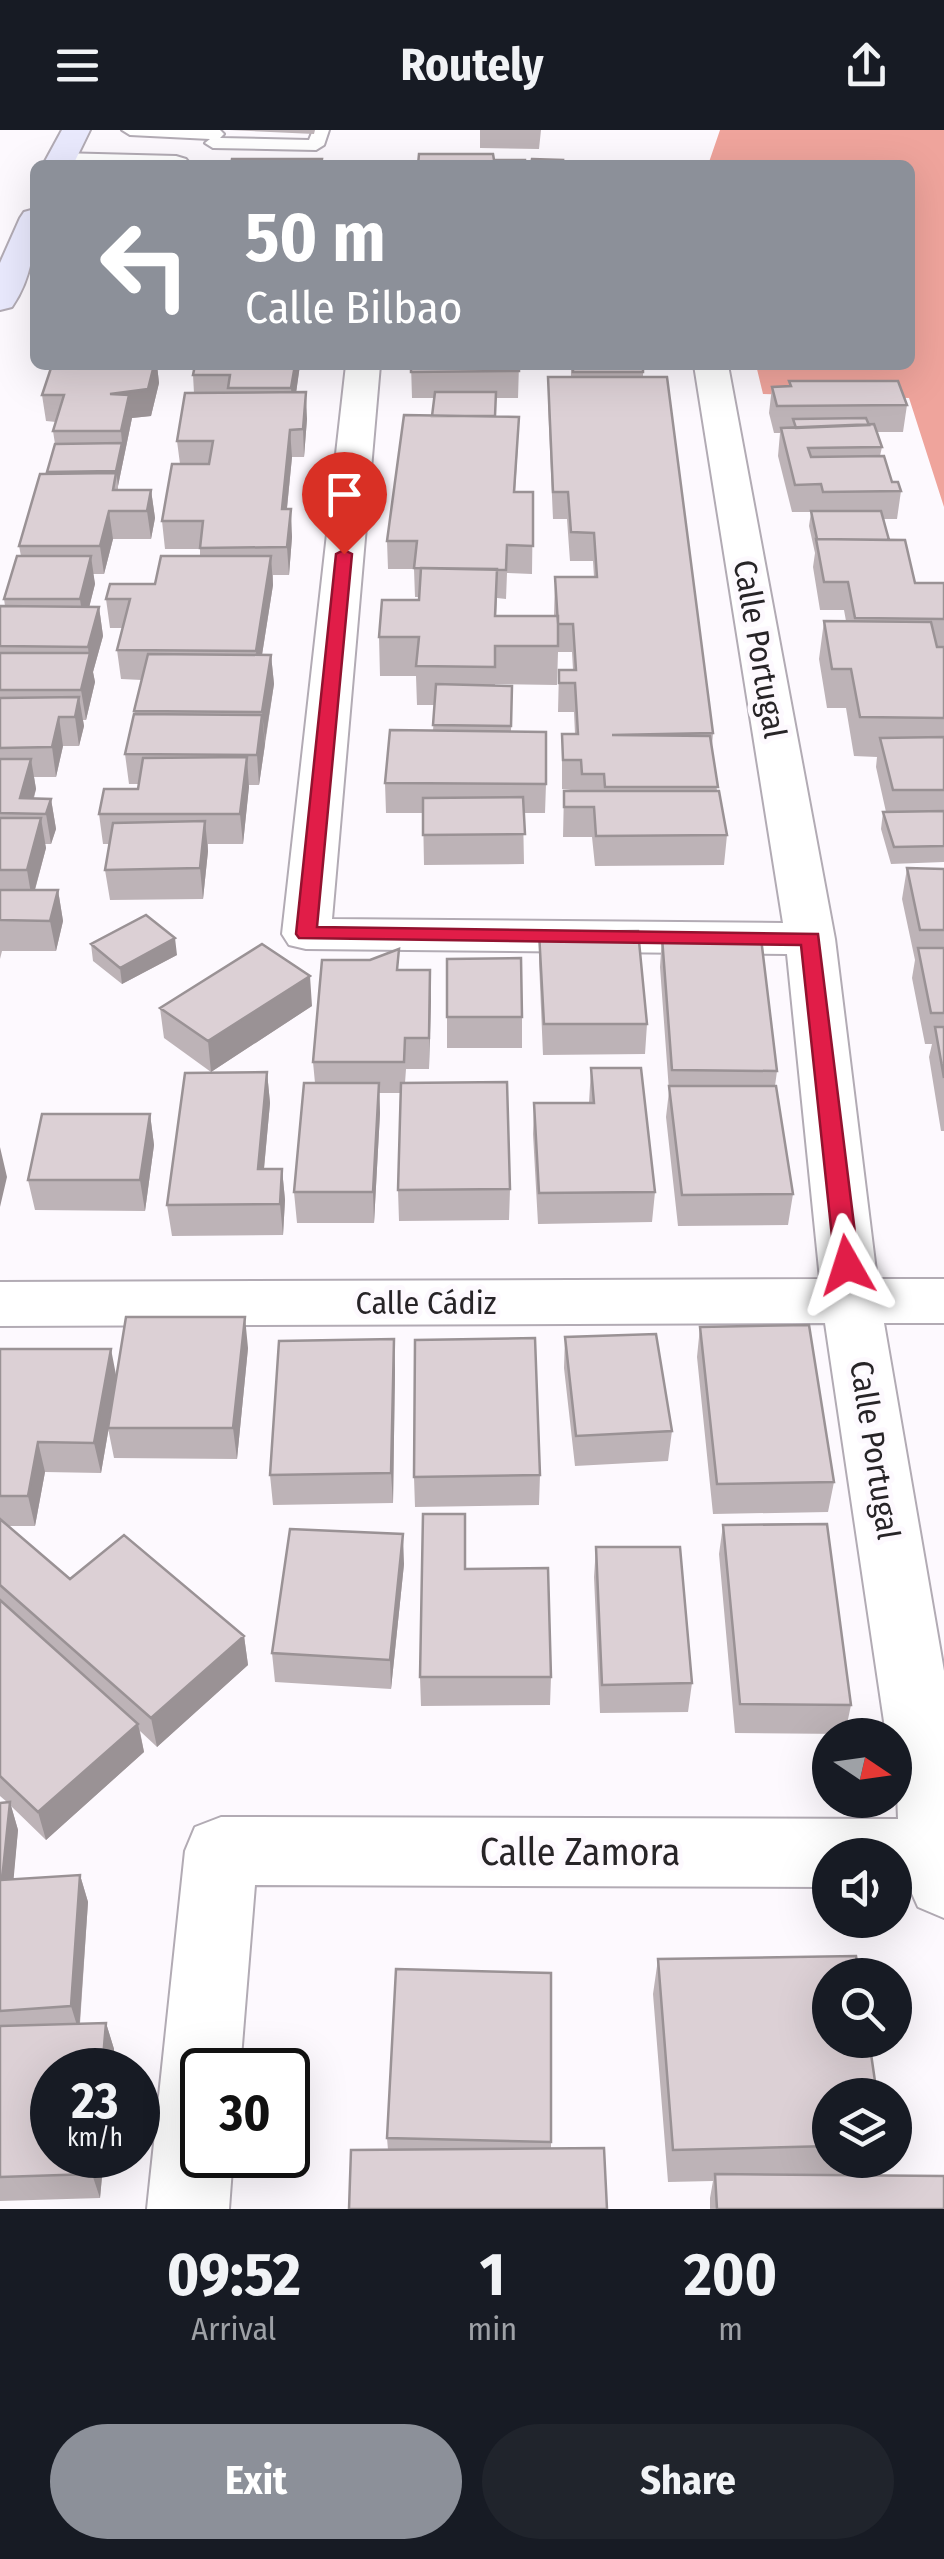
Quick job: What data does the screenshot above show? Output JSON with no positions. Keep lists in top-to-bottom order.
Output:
{
  "streets": {
    "street": ["Calle Portugal", "Calle Cádiz", "Calle Zamora"]
  },
  "crossings": [
    ["Calle Portugal", "Calle Cádiz"],
    ["Calle Portugal", "Calle Zamora"]
  ],
  "north": "right",
  "page": {
    "header": "Routely",
    "turn": ["50 m", "Calle Bilbao"],
    "speed": "23 km/h",
    "limit": "30",
    "eta": [
      "09:52",
      "Arrival",
      "1",
      "min",
      "200",
      "m"
    ],
    "buttons": ["Exit", "Share"]
  }
}
